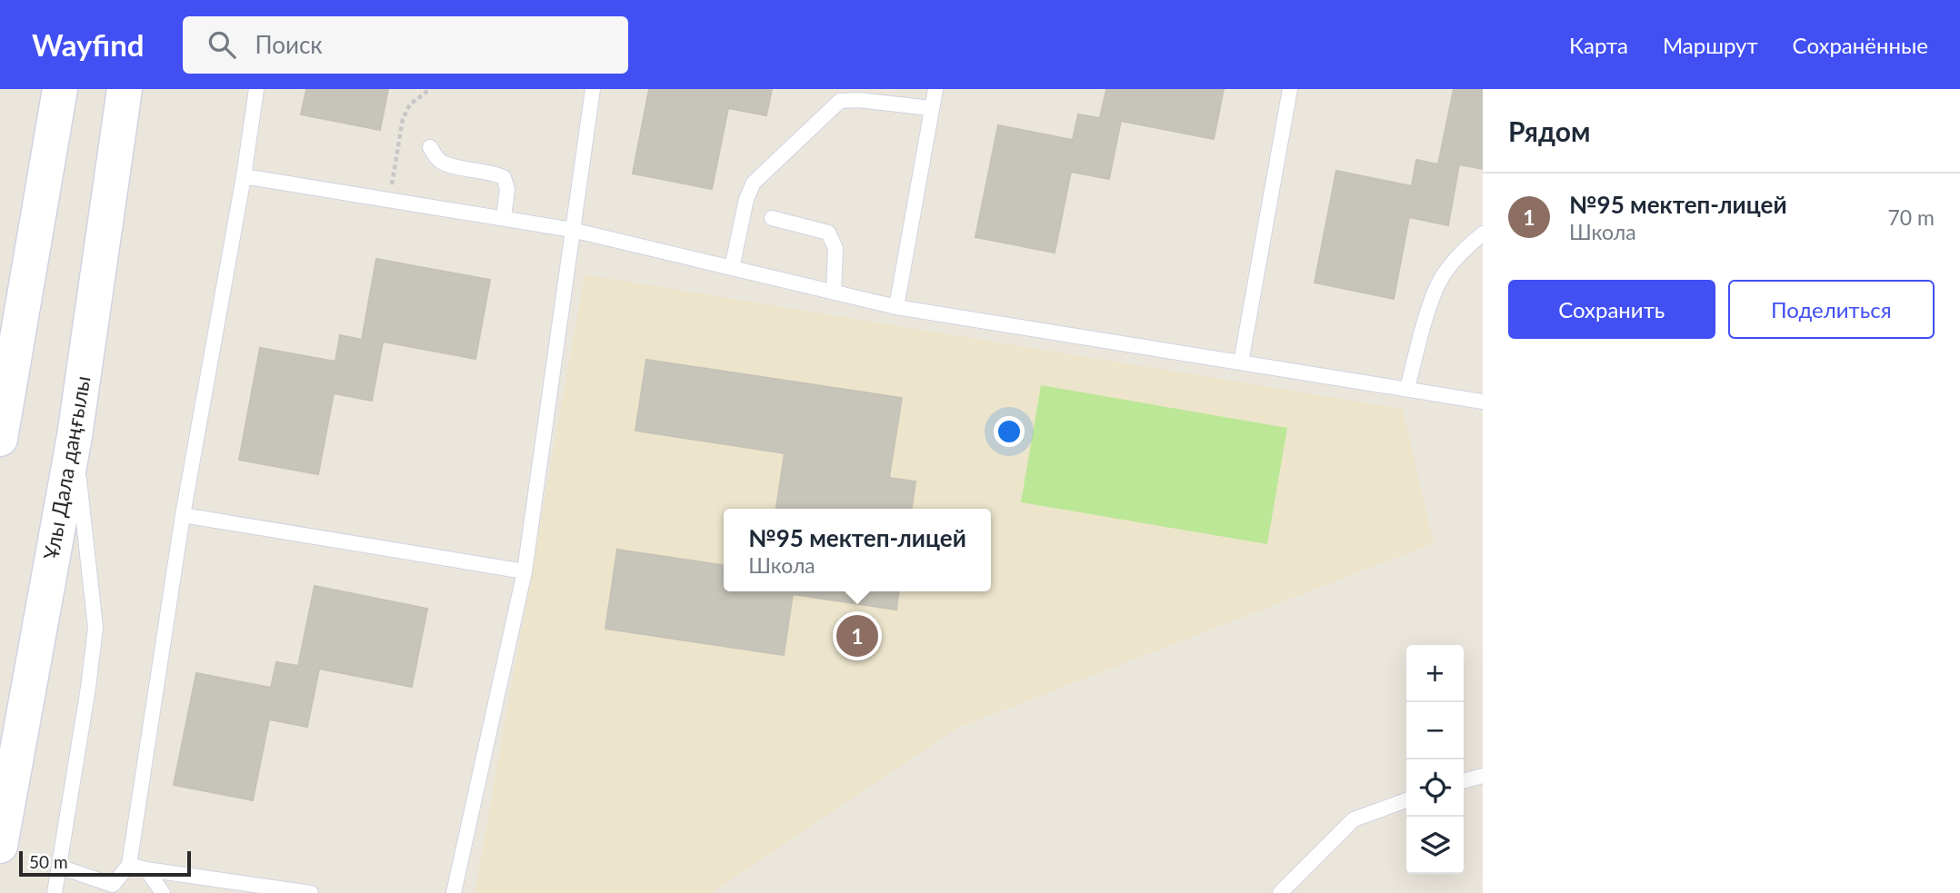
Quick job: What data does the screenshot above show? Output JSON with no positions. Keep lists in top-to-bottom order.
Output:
{
  "streets": {
    "main road": ["Ұлы Дала даңғылы"]
  },
  "scale_bar": "50 m",
  "page": {
    "header": "Wayfind",
    "search": "Поиск",
    "nav": ["Карта", "Маршрут", "Сохранённые"],
    "heading": "Рядом",
    "list": [
      {
        "mark": "1",
        "name": "№95 мектеп-лицей",
        "note": "Школа",
        "value": "70 m"
      }
    ],
    "buttons": ["Сохранить", "Поделиться"],
    "popup": ["№95 мектеп-лицей", "Школа"],
    "pins": "1",
    "map_buttons": ["+", "−"],
    "scale": "50 m"
  }
}
